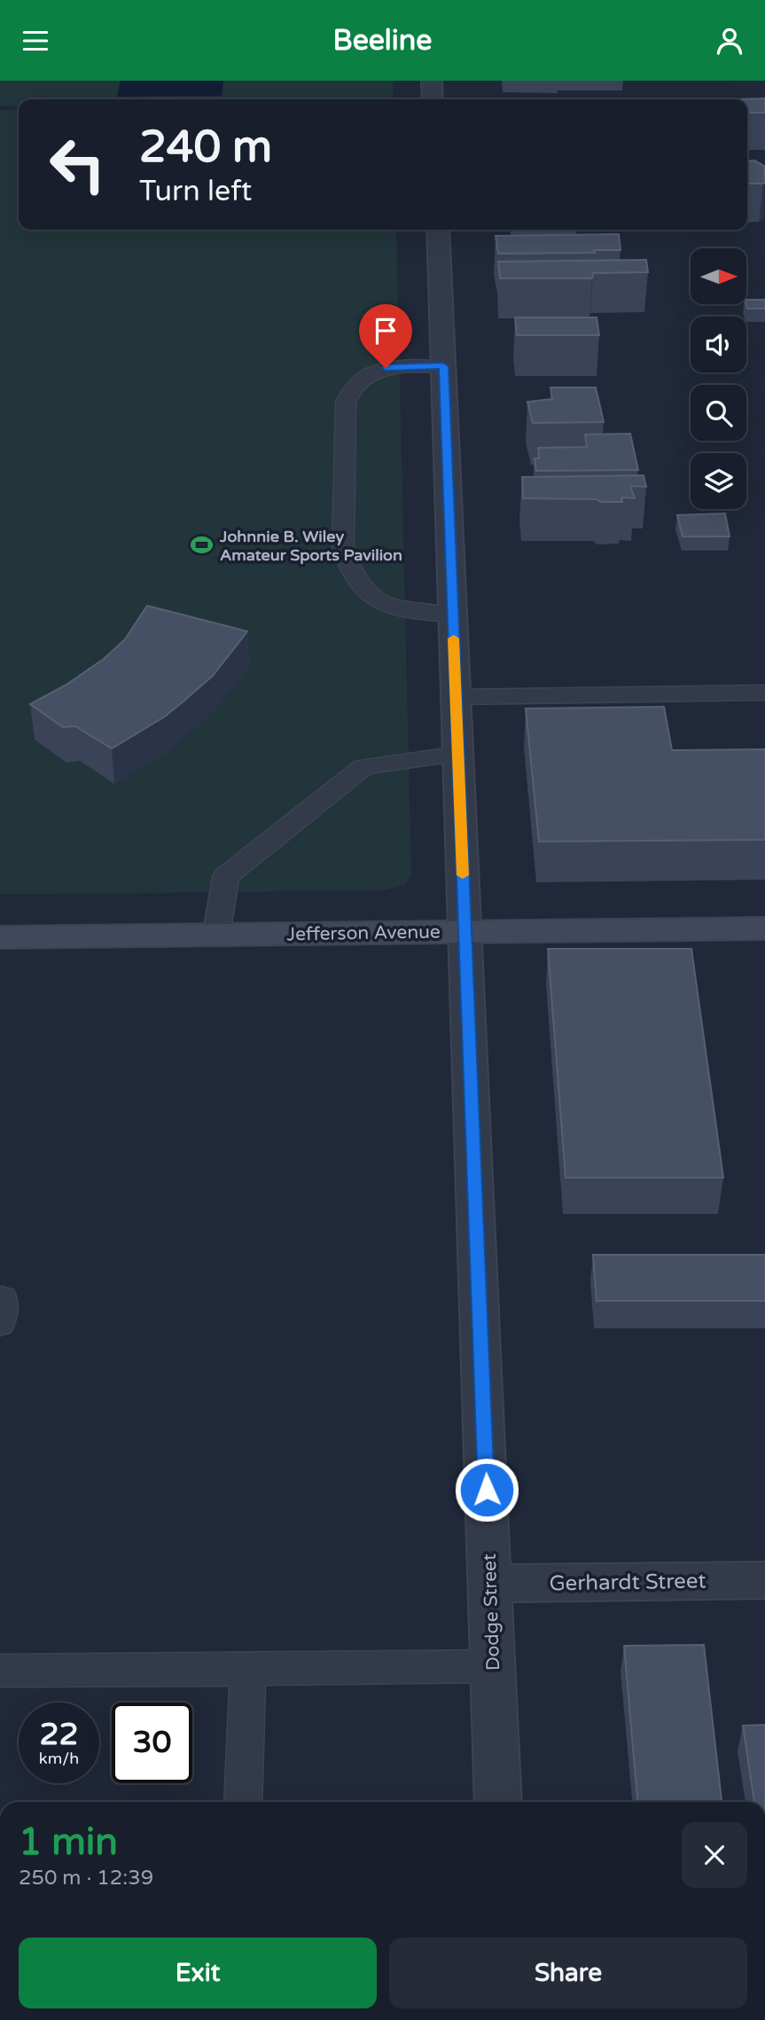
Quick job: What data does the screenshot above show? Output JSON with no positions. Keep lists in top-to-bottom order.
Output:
{
  "streets": {
    "street": ["Jefferson Avenue", "Gerhardt Street", "Dodge Street"]
  },
  "crossings": [
    ["Jefferson Avenue", "Dodge Street"],
    ["Gerhardt Street", "Dodge Street"]
  ],
  "places": {
    "sports": ["Johnnie B. Wiley Amateur Sports Pavilion"]
  },
  "north": "right",
  "page": {
    "header": "Beeline",
    "turn": ["240 m", "Turn left"],
    "speed": "22 km/h",
    "limit": "30",
    "heading": ["1 min", "250 m · 12:39"],
    "buttons": ["Exit", "Share"]
  }
}
